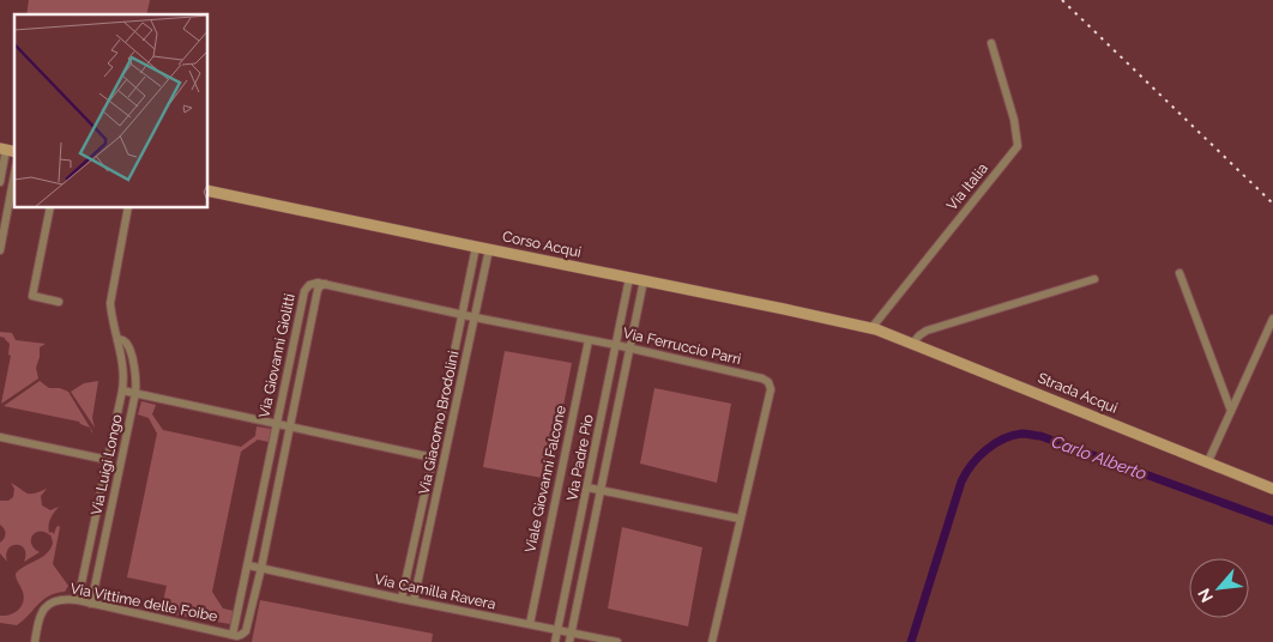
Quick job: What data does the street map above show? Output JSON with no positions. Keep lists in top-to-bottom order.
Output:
{
  "streets": {
    "street": [
      "Via Italia",
      "Corso Acqui",
      "Via Ferruccio Parri",
      "Via Giovanni Giolitti",
      "Strada Acqui",
      "Via Giacomo Brodolini",
      "Via Padre Pio",
      "Via Luigi Longo",
      "Viale Giovanni Falcone",
      "Via Camilla Ravera",
      "Via Vittime delle Foibe"
    ]
  },
  "crossings": [
    ["Via Italia", "Corso Acqui"],
    ["Via Italia", "Strada Acqui"],
    ["Corso Acqui", "Strada Acqui"],
    ["Corso Acqui", "Via Giacomo Brodolini"],
    ["Corso Acqui", "Via Padre Pio"],
    ["Via Ferruccio Parri", "Via Giovanni Giolitti"],
    ["Via Ferruccio Parri", "Via Giacomo Brodolini"],
    ["Via Ferruccio Parri", "Via Padre Pio"],
    ["Via Ferruccio Parri", "Viale Giovanni Falcone"],
    ["Via Giovanni Giolitti", "Via Camilla Ravera"],
    ["Via Giovanni Giolitti", "Via Vittime delle Foibe"],
    ["Via Giacomo Brodolini", "Via Camilla Ravera"],
    ["Via Padre Pio", "Via Camilla Ravera"],
    ["Via Luigi Longo", "Via Vittime delle Foibe"],
    ["Viale Giovanni Falcone", "Via Camilla Ravera"]
  ],
  "water": ["Carlo Alberto"],
  "north": "bottom left"
}
